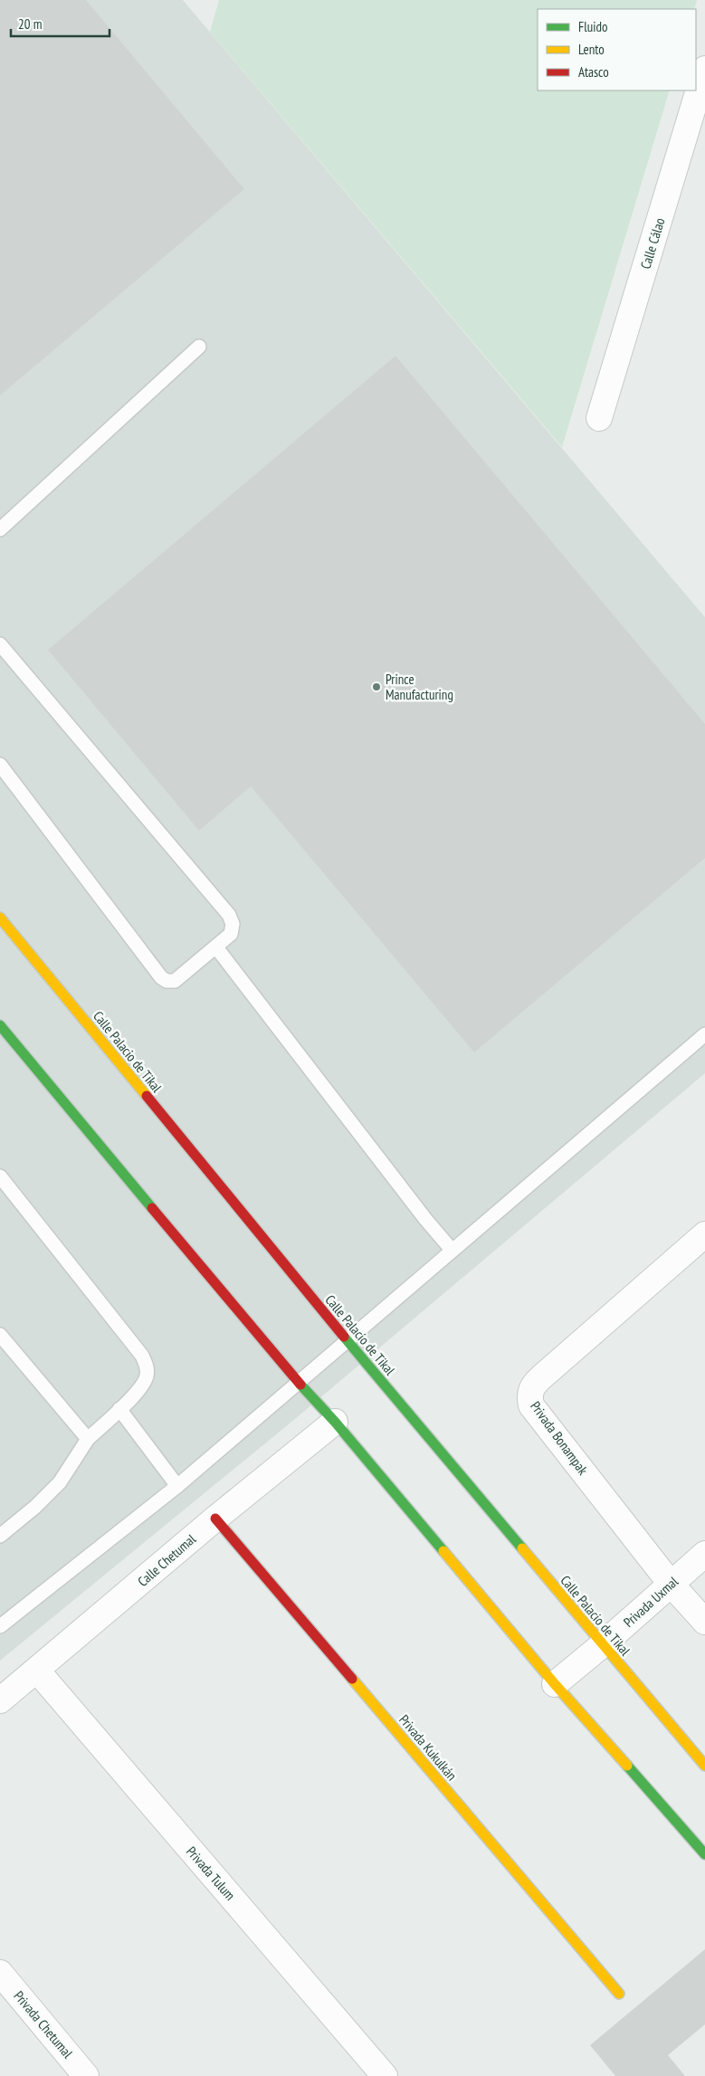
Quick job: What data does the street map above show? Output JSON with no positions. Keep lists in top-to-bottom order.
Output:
{
  "streets": {
    "street": [
      "Calle Cálao",
      "Calle Palacio de Tikal",
      "Privada Bonampak",
      "Calle Chetumal",
      "Privada Uxmal",
      "Privada Kukulkán",
      "Privada Tulum",
      "Privada Chetumal"
    ]
  },
  "crossings": [
    ["Calle Palacio de Tikal", "Privada Uxmal"],
    ["Privada Bonampak", "Privada Uxmal"],
    ["Calle Chetumal", "Privada Kukulkán"],
    ["Calle Chetumal", "Privada Tulum"]
  ],
  "places": ["Prince Manufacturing"],
  "legend": ["Fluido", "Lento", "Atasco"],
  "scale_bar": "20 m"
}
